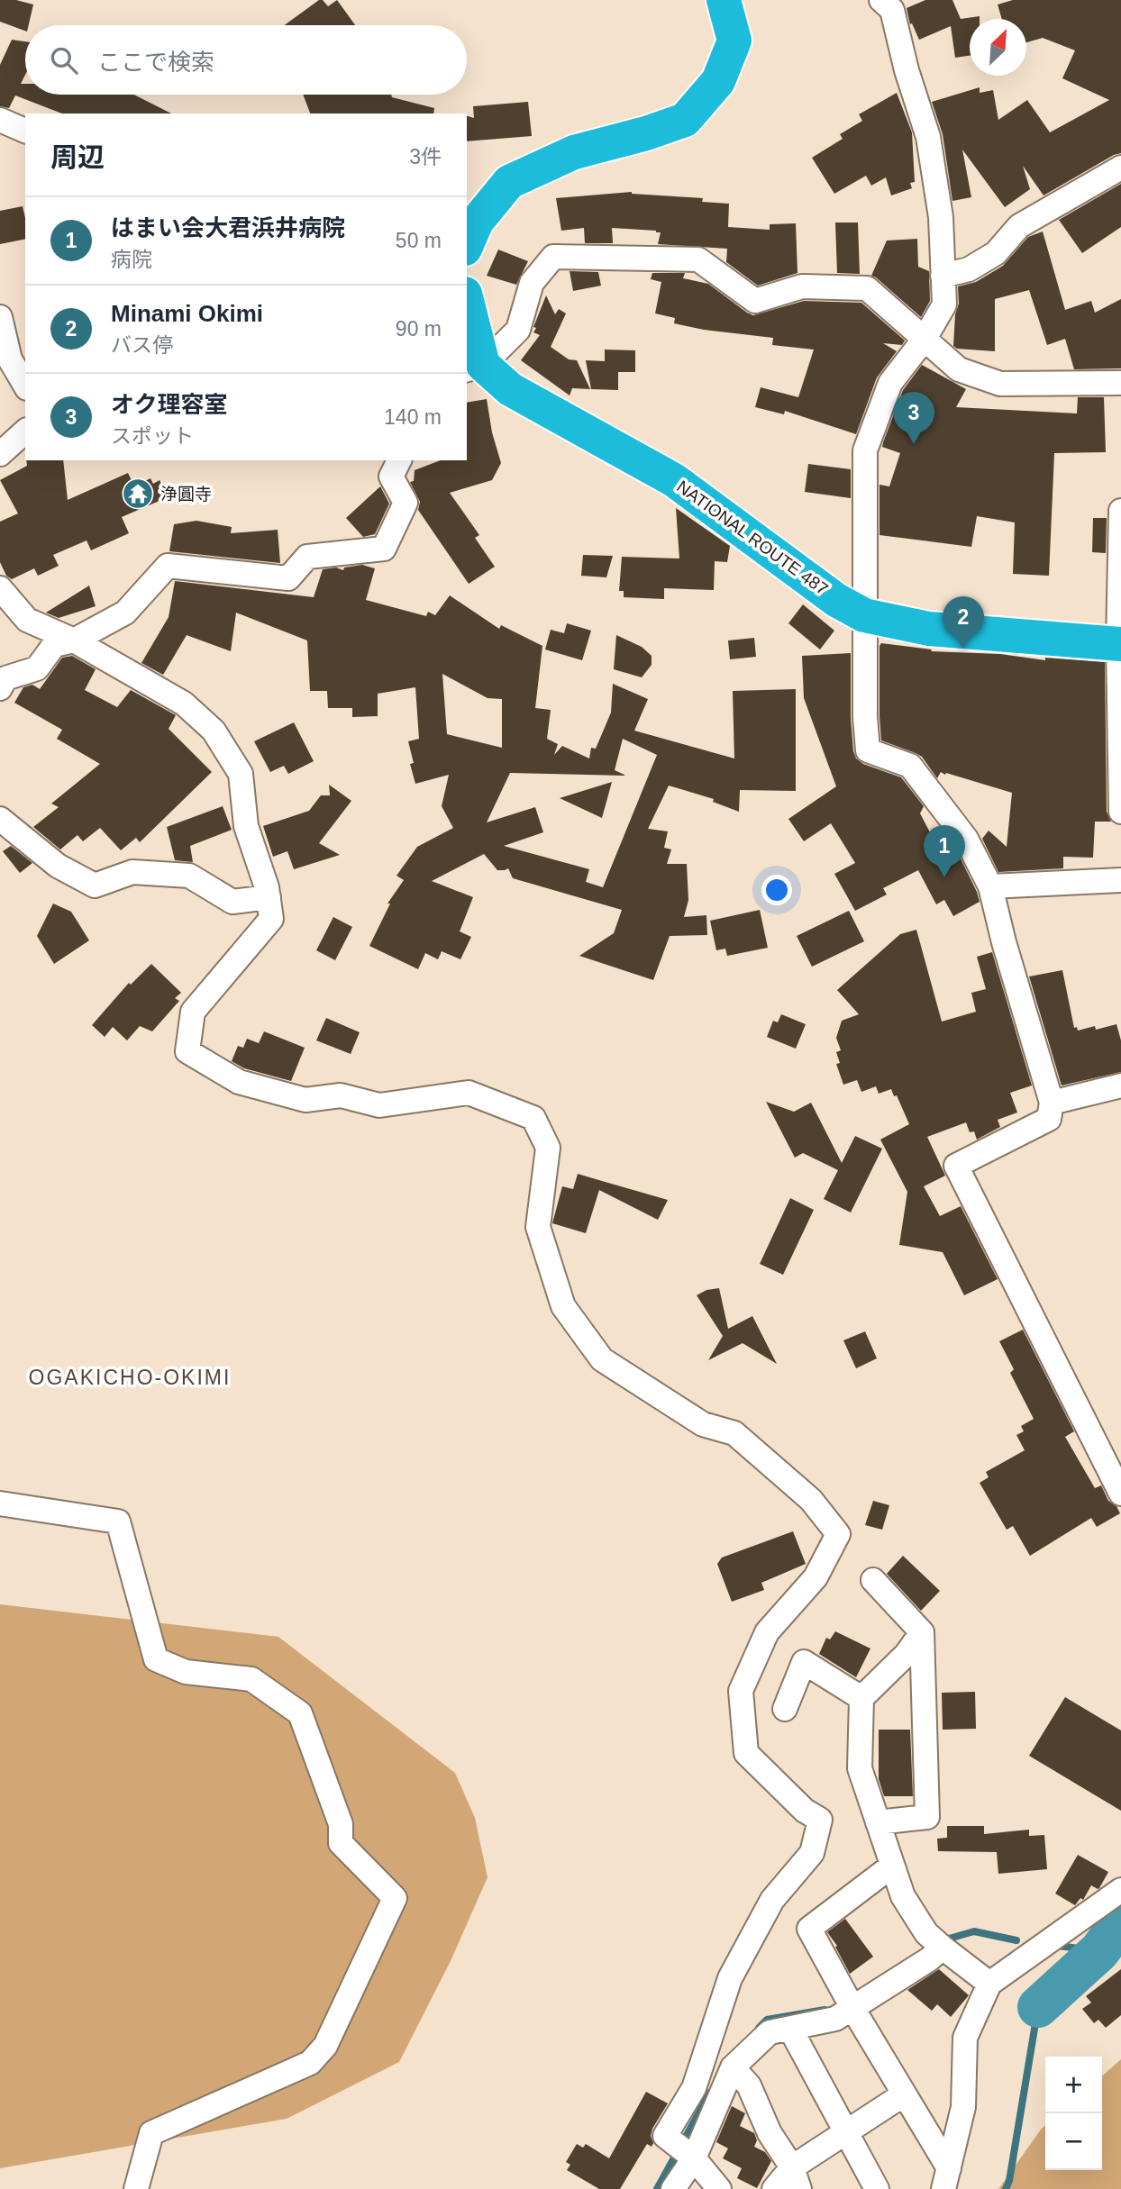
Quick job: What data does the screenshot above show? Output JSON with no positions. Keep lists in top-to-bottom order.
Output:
{
  "streets": {
    "highway": ["NATIONAL ROUTE 487"]
  },
  "districts": ["OGAKICHO-OKIMI"],
  "places": {
    "temple": ["浄圓寺"]
  },
  "north": "top right",
  "page": {
    "search": "ここで検索",
    "heading": ["周辺", "3件"],
    "list": [
      {
        "mark": "1",
        "name": "はまい会大君浜井病院",
        "note": "病院",
        "value": "50 m"
      },
      {
        "mark": "2",
        "name": "Minami Okimi",
        "note": "バス停",
        "value": "90 m"
      },
      {
        "mark": "3",
        "name": "オク理容室",
        "note": "スポット",
        "value": "140 m"
      }
    ],
    "pins": ["3", "2", "1"],
    "map_buttons": ["+", "−"]
  }
}
